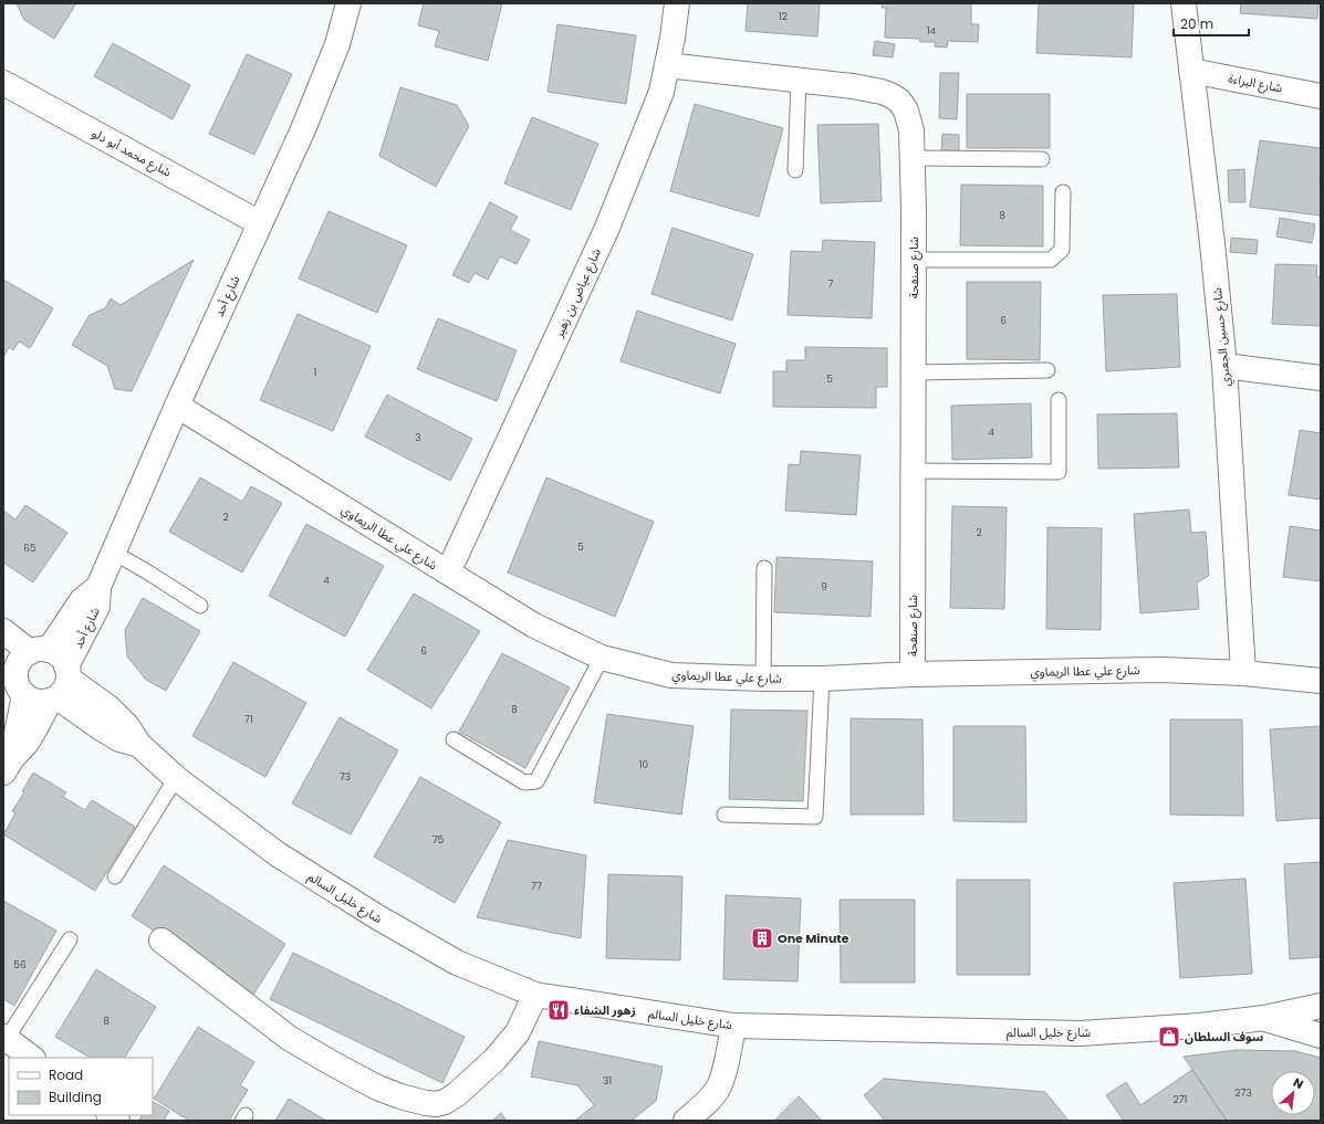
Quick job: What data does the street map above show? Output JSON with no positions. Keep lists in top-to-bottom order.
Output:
{
  "streets": {
    "street": [
      "شارع البراءة",
      "شارع محمد أبو دلو",
      "شارع صنفحة",
      "شارع عياض بن زهير",
      "شارع أحد",
      "شارع حسين الجعبري",
      "شارع علي عطا الريماوي",
      "شارع خليل السالم"
    ]
  },
  "crossings": [
    ["شارع البراءة", "شارع حسين الجعبري"],
    ["شارع محمد أبو دلو", "شارع أحد"],
    ["شارع صنفحة", "شارع عياض بن زهير"],
    ["شارع صنفحة", "شارع علي عطا الريماوي"],
    ["شارع عياض بن زهير", "شارع علي عطا الريماوي"],
    ["شارع أحد", "شارع علي عطا الريماوي"],
    ["شارع أحد", "شارع خليل السالم"],
    ["شارع حسين الجعبري", "شارع علي عطا الريماوي"]
  ],
  "places": {
    "building": ["One Minute"],
    "restaurant": ["زهور الشفاء"],
    "shop": ["سوف السلطان"]
  },
  "house_numbers": [
    "12",
    "14",
    "8",
    "7",
    "6",
    "1",
    "5",
    "4",
    "3",
    "2",
    "2",
    "5",
    "65",
    "4",
    "9",
    "6",
    "8",
    "71",
    "10",
    "73",
    "75",
    "77",
    "56",
    "8",
    "31",
    "273",
    "271"
  ],
  "legend": ["Road", "Building"],
  "scale_bar": "20 m",
  "north": "top right"
}
